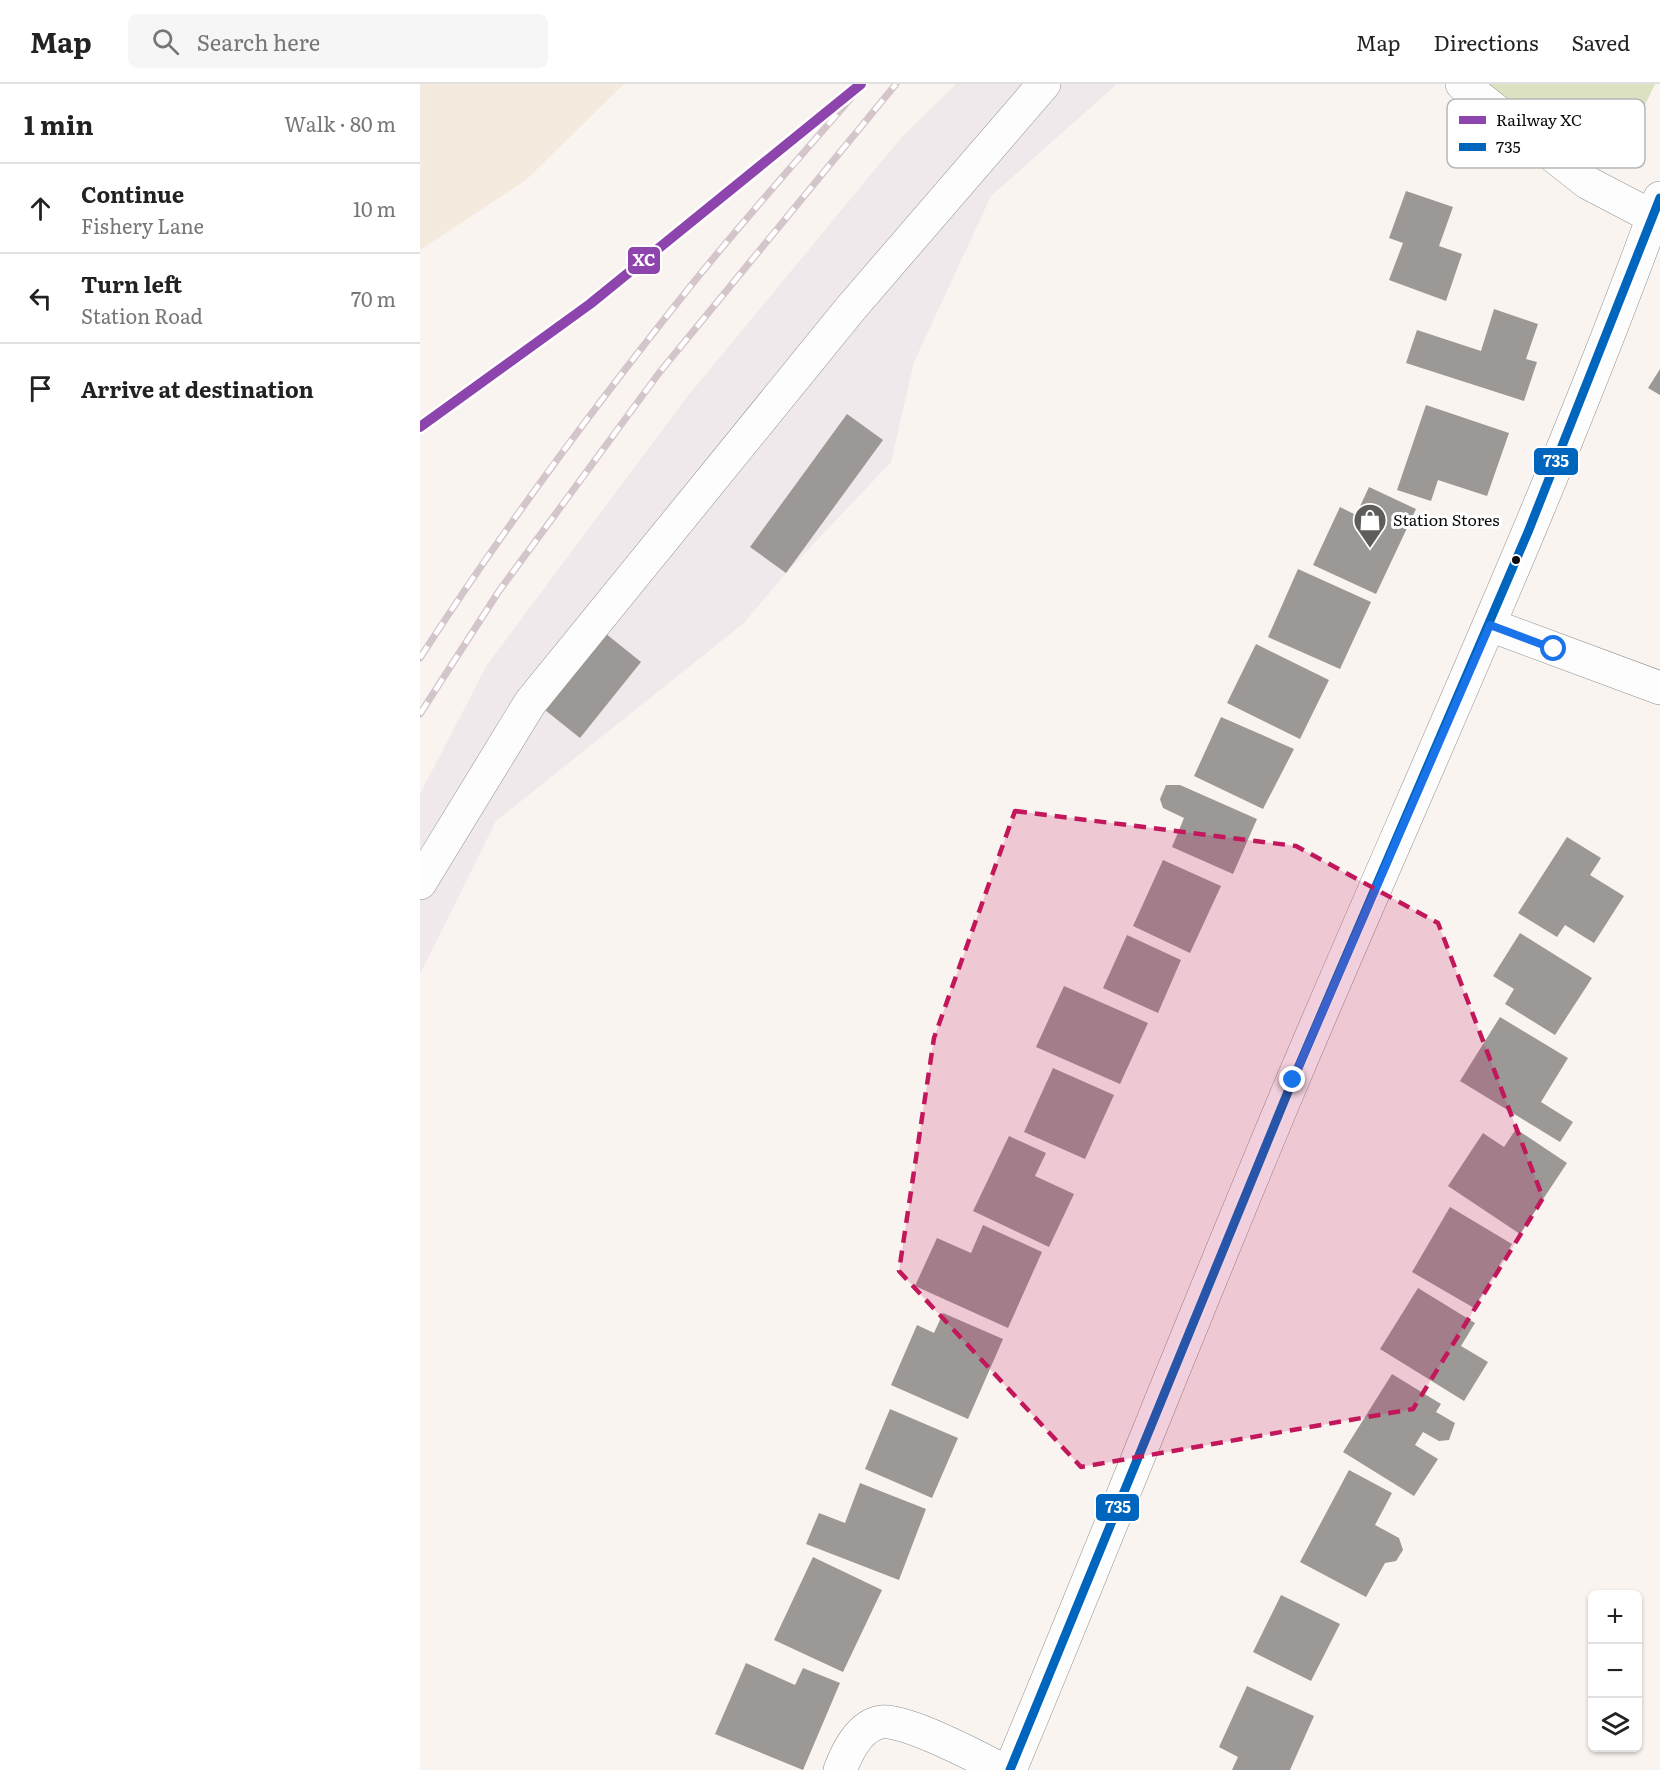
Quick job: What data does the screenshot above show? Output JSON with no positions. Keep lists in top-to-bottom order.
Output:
{
  "places": {
    "shop": ["Station Stores"]
  },
  "lines": ["rail line XC", "transit line 735"],
  "legend": ["Railway XC", "735"],
  "page": {
    "header": "Map",
    "search": "Search here",
    "nav": ["Map", "Directions", "Saved"],
    "heading": ["1 min", "Walk · 80 m"],
    "list": [
      ["Continue", "Fishery Lane", "10 m"],
      ["Turn left", "Station Road", "70 m"],
      "Arrive at destination"
    ],
    "map_buttons": ["+", "−"]
  }
}
